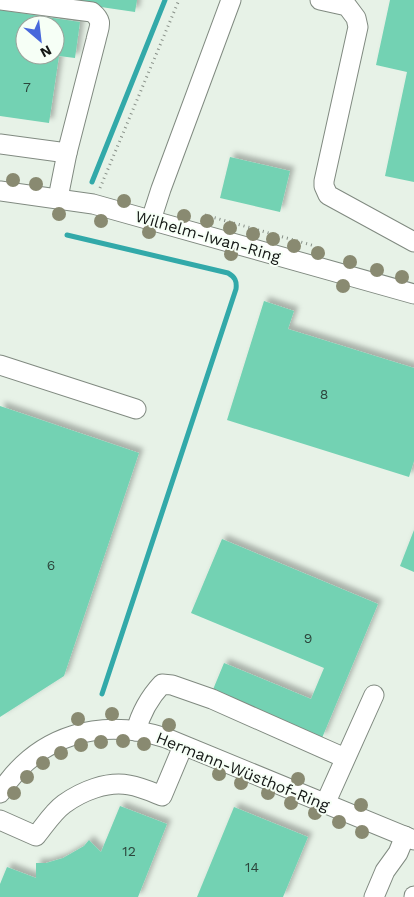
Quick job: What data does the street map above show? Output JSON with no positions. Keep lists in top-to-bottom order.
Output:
{
  "streets": {
    "street": ["Wilhelm-Iwan-Ring", "Hermann-Wüsthof-Ring"]
  },
  "house_numbers": [
    "7",
    "8",
    "6",
    "9",
    "12",
    "14"
  ],
  "north": "bottom right"
}
